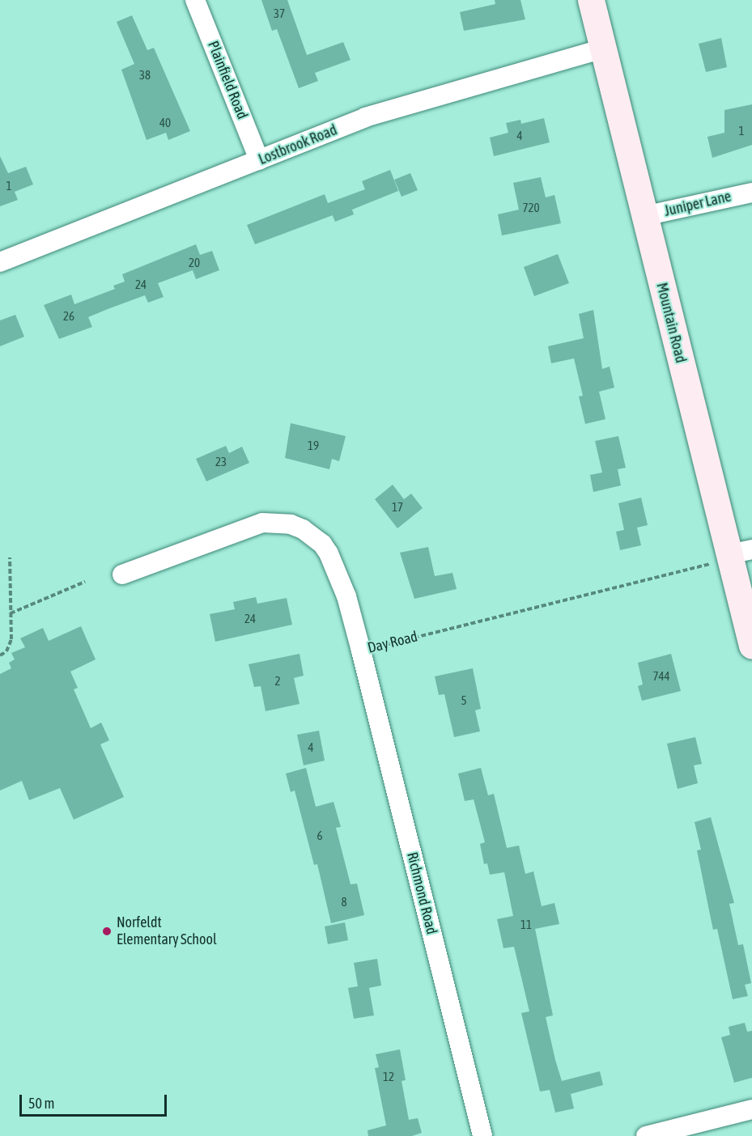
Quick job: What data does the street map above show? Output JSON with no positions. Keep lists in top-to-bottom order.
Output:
{
  "streets": {
    "main road": ["Mountain Road"],
    "street": [
      "Plainfield Road",
      "Lostbrook Road",
      "Juniper Lane",
      "Day Road",
      "Richmond Road"
    ]
  },
  "crossings": [
    ["Plainfield Road", "Lostbrook Road"],
    ["Lostbrook Road", "Mountain Road"],
    ["Juniper Lane", "Mountain Road"],
    ["Mountain Road", "Day Road"],
    ["Day Road", "Richmond Road"]
  ],
  "places": ["Norfeldt Elementary School"],
  "house_numbers": [
    "37",
    "38",
    "40",
    "1",
    "4",
    "1",
    "720",
    "20",
    "24",
    "26",
    "19",
    "23",
    "17",
    "24",
    "744",
    "2",
    "5",
    "4",
    "6",
    "8",
    "11",
    "12"
  ],
  "scale_bar": "50 m"
}
